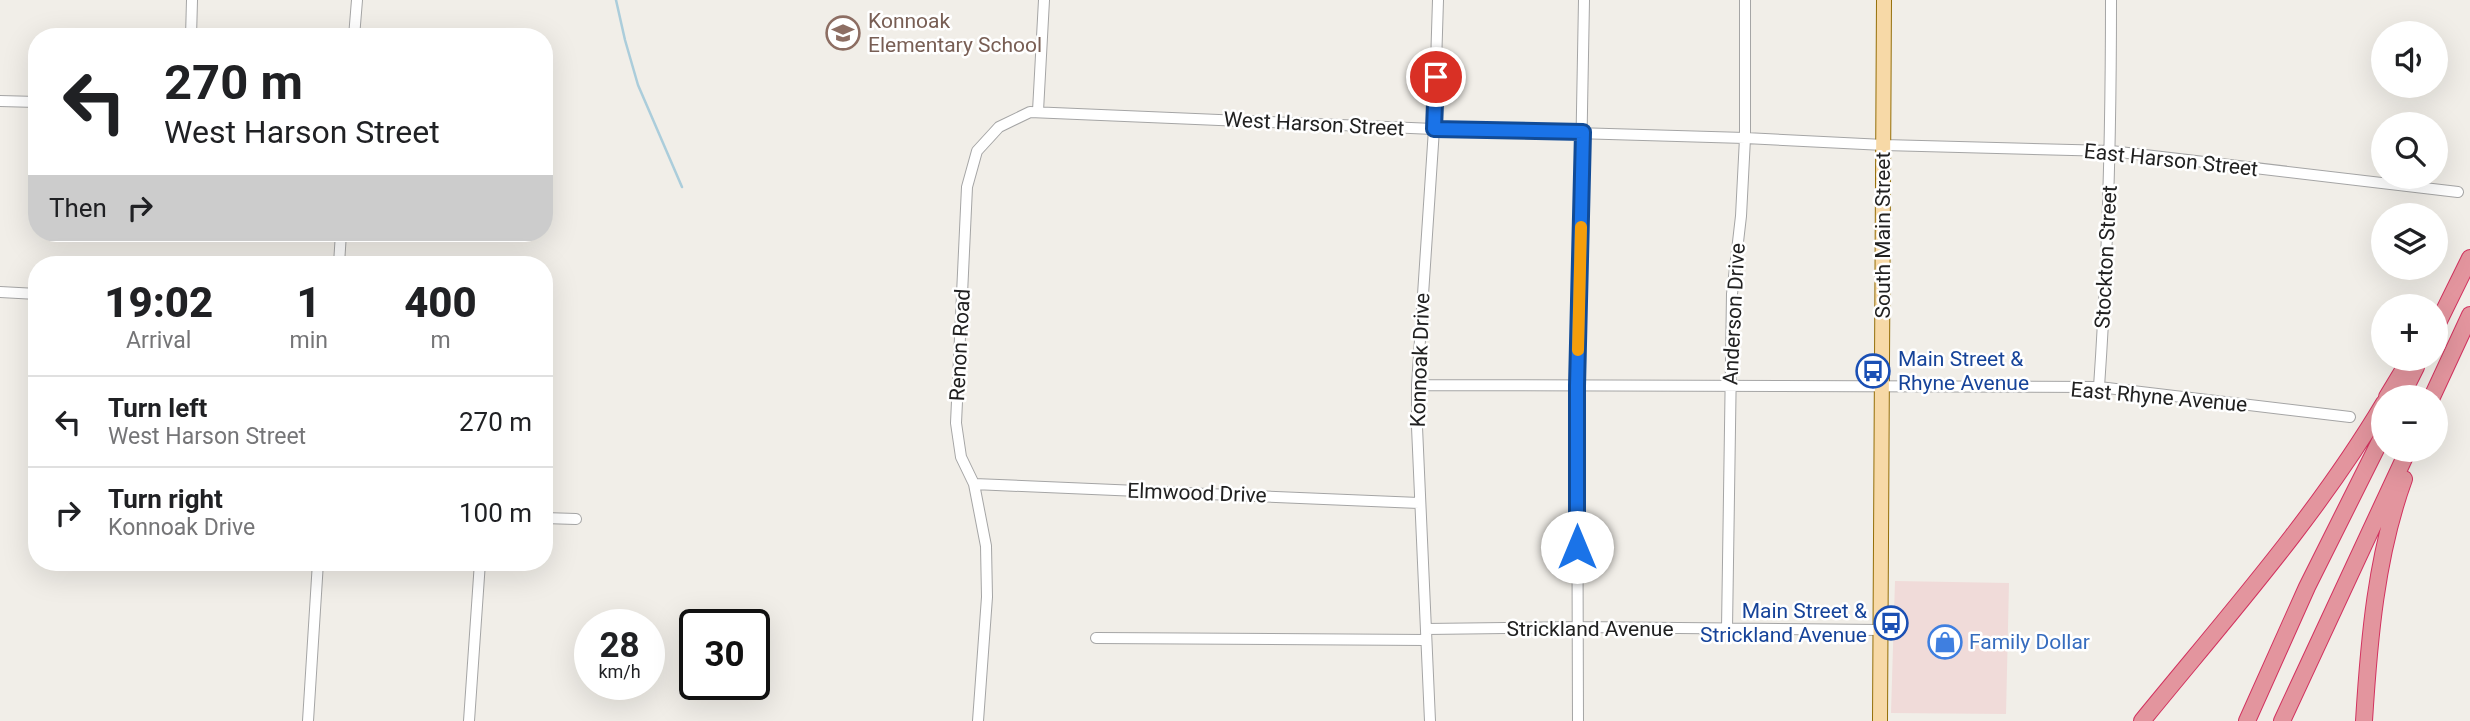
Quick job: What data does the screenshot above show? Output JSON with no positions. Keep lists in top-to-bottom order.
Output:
{
  "streets": {
    "main road": ["South Main Street"],
    "street": [
      "West Harson Street",
      "East Harson Street",
      "Stockton Street",
      "Anderson Drive",
      "Renon Road",
      "Konnoak Drive",
      "East Rhyne Avenue",
      "Elmwood Drive",
      "Strickland Avenue"
    ]
  },
  "crossings": [
    ["West Harson Street", "East Harson Street"],
    ["West Harson Street", "South Main Street"],
    ["West Harson Street", "Anderson Drive"],
    ["West Harson Street", "Renon Road"],
    ["West Harson Street", "Konnoak Drive"],
    ["East Harson Street", "South Main Street"],
    ["East Harson Street", "Stockton Street"],
    ["South Main Street", "East Rhyne Avenue"],
    ["South Main Street", "Strickland Avenue"],
    ["Stockton Street", "East Rhyne Avenue"],
    ["Anderson Drive", "East Rhyne Avenue"],
    ["Anderson Drive", "Strickland Avenue"],
    ["Renon Road", "Elmwood Drive"],
    ["Konnoak Drive", "East Rhyne Avenue"],
    ["Konnoak Drive", "Elmwood Drive"],
    ["Konnoak Drive", "Strickland Avenue"]
  ],
  "places": {
    "school or university": ["Konnoak Elementary School"],
    "bus stop": ["Main Street & Rhyne Avenue", "Main Street & Strickland Avenue"],
    "shop": ["Family Dollar"]
  },
  "page": {
    "map_buttons": ["+", "−"],
    "turn": ["270 m", "West Harson Street"],
    "then": "Then",
    "eta": [
      "19:02",
      "Arrival",
      "1",
      "min",
      "400",
      "m"
    ],
    "list": [
      {
        "name": "Turn left",
        "note": "West Harson Street",
        "value": "270 m"
      },
      {
        "name": "Turn right",
        "note": "Konnoak Drive",
        "value": "100 m"
      }
    ],
    "speed": "28 km/h",
    "limit": "30"
  }
}
